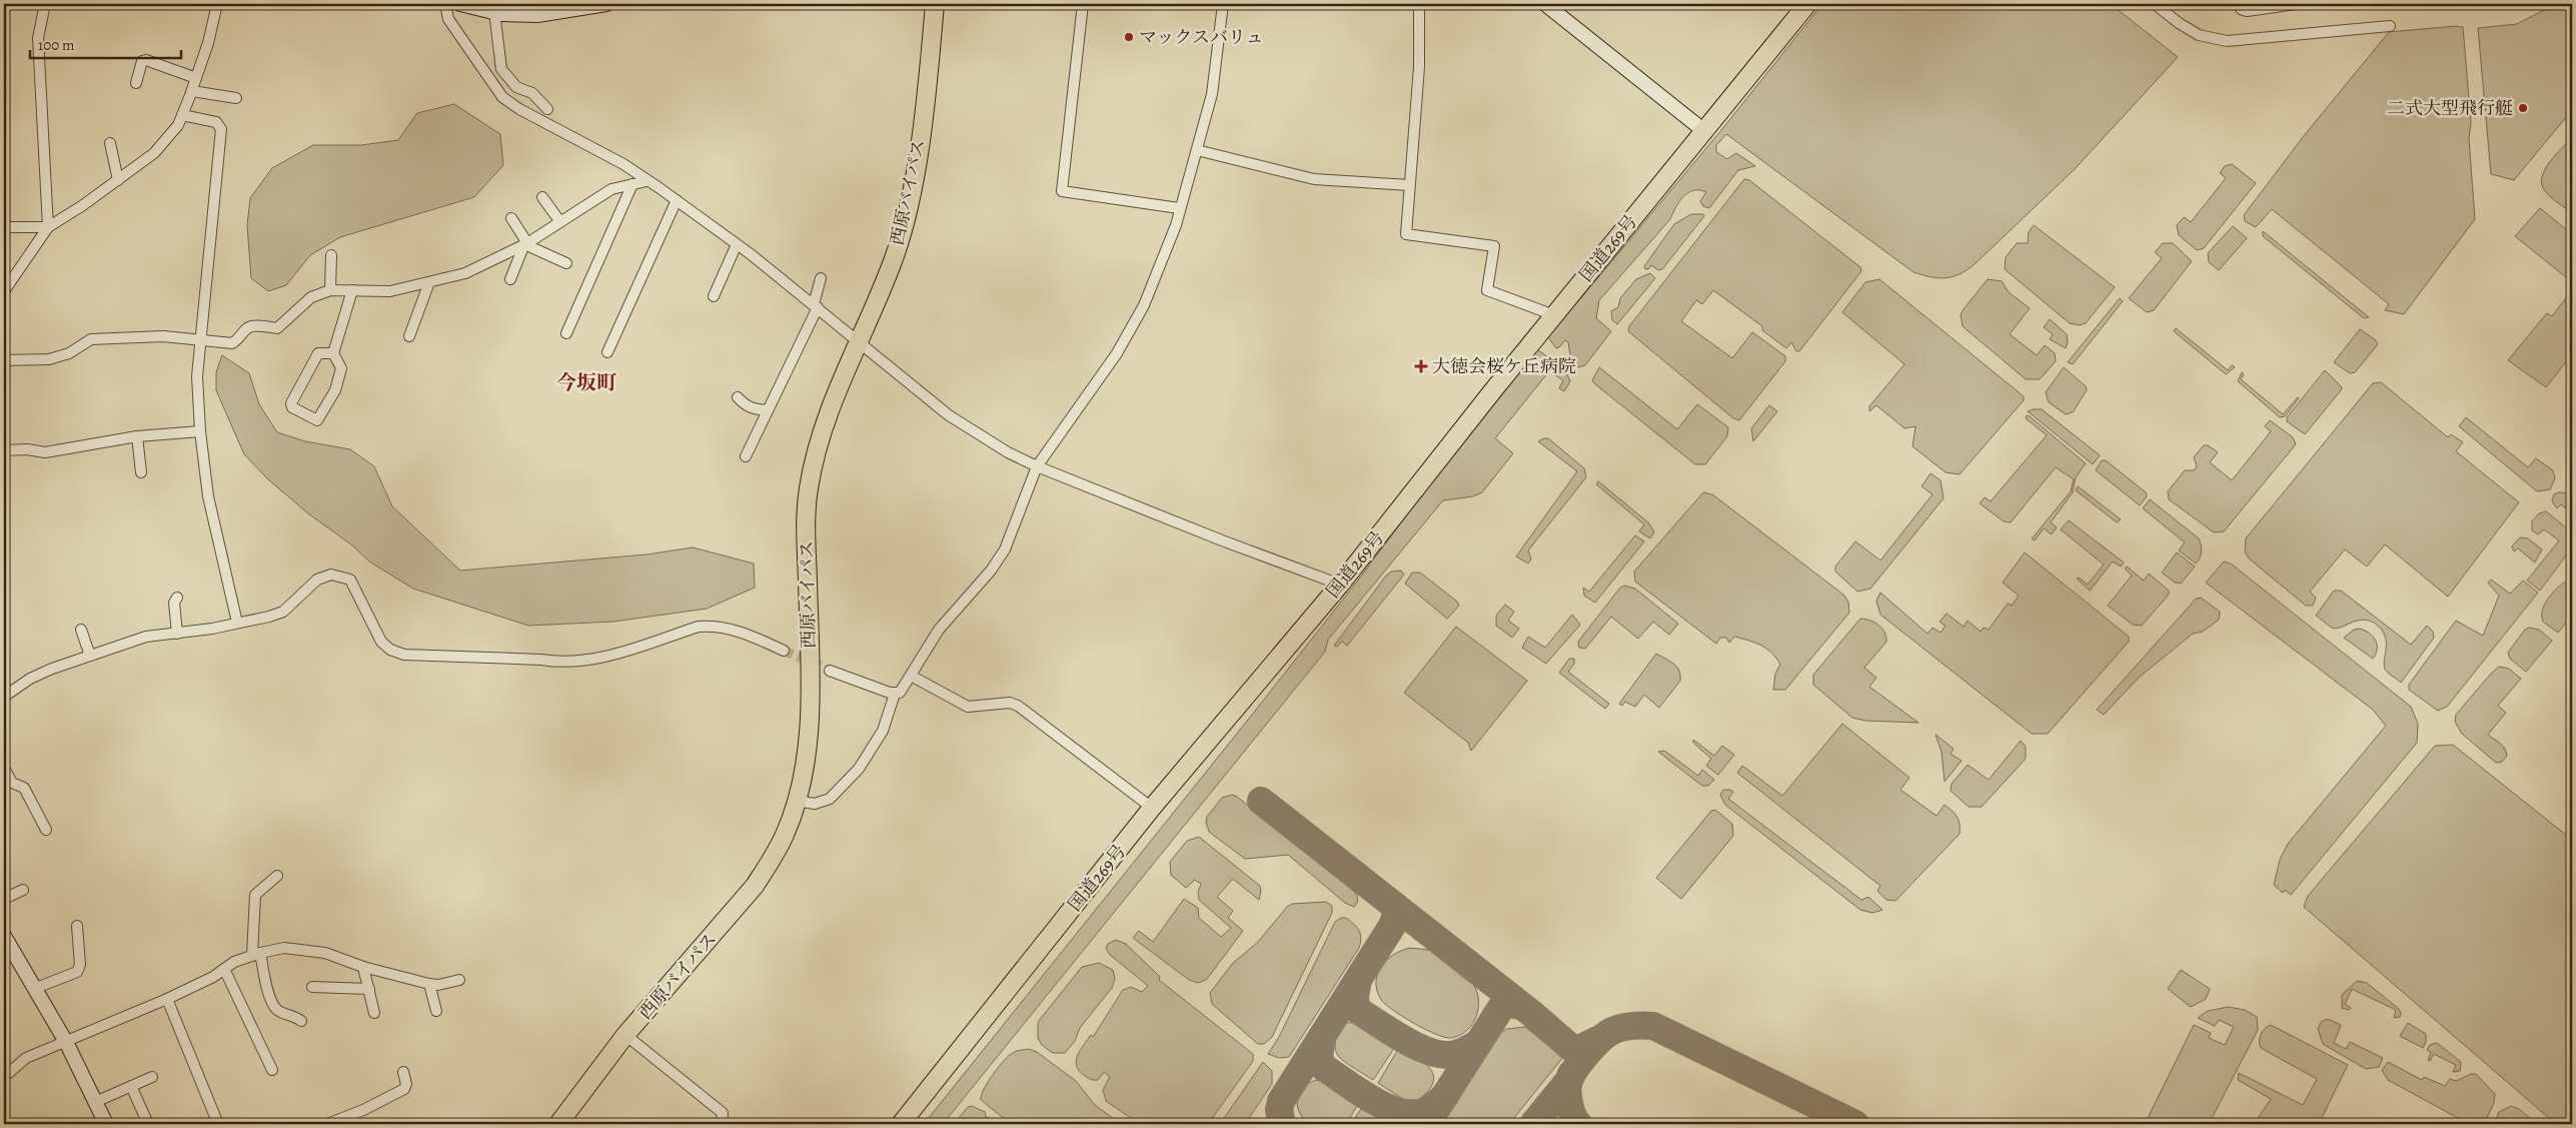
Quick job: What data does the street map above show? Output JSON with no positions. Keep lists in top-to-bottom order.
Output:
{
  "streets": {
    "highway": ["西原バイパス", "国道269号"]
  },
  "districts": ["今坂町"],
  "places": {
    "other": ["マックスバリュ", "二式大型飛行艇"],
    "health": ["大徳会桜ケ丘病院"]
  },
  "scale_bar": "100 m"
}
